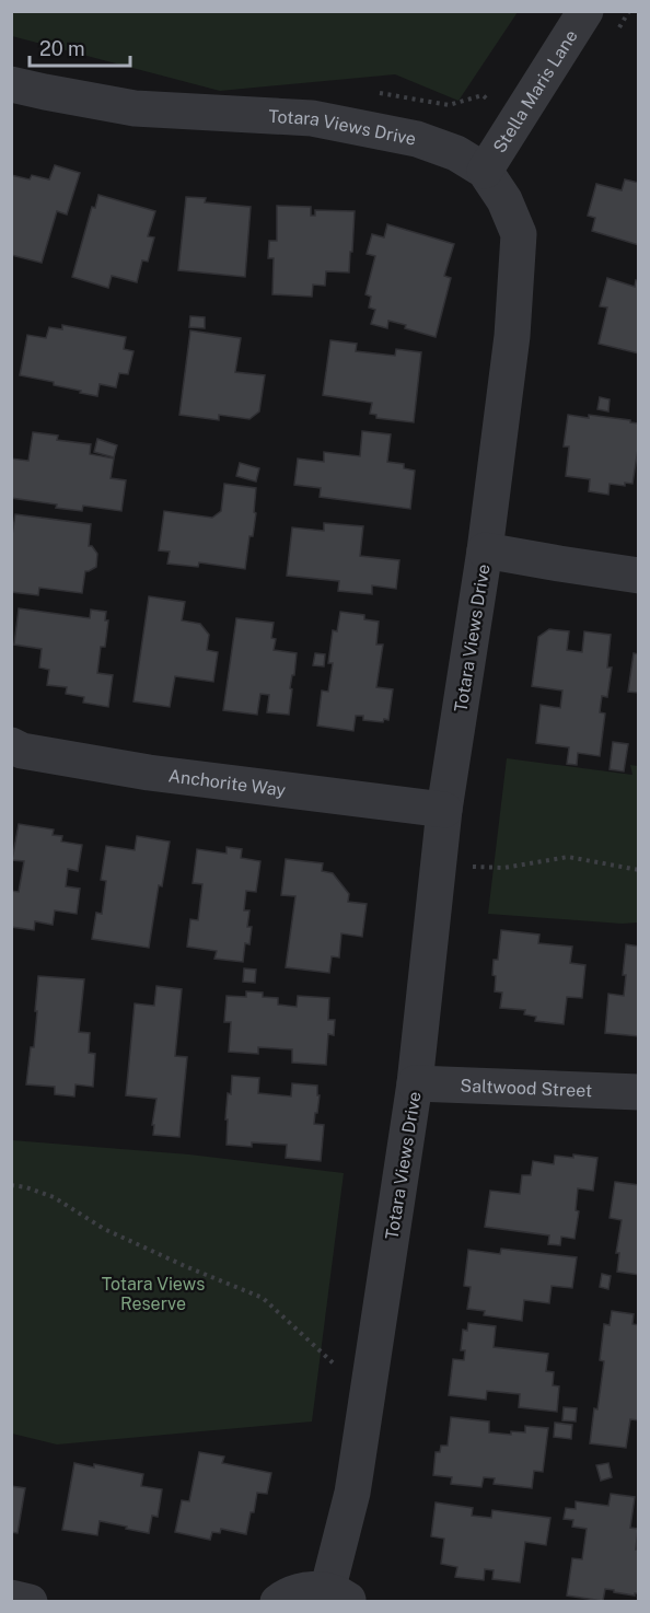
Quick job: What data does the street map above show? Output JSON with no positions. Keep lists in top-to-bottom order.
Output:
{
  "streets": {
    "street": [
      "Stella Maris Lane",
      "Totara Views Drive",
      "Anchorite Way",
      "Saltwood Street"
    ]
  },
  "crossings": [
    ["Stella Maris Lane", "Totara Views Drive"],
    ["Totara Views Drive", "Anchorite Way"],
    ["Totara Views Drive", "Saltwood Street"]
  ],
  "parks": ["Totara Views Reserve"],
  "scale_bar": "20 m"
}
